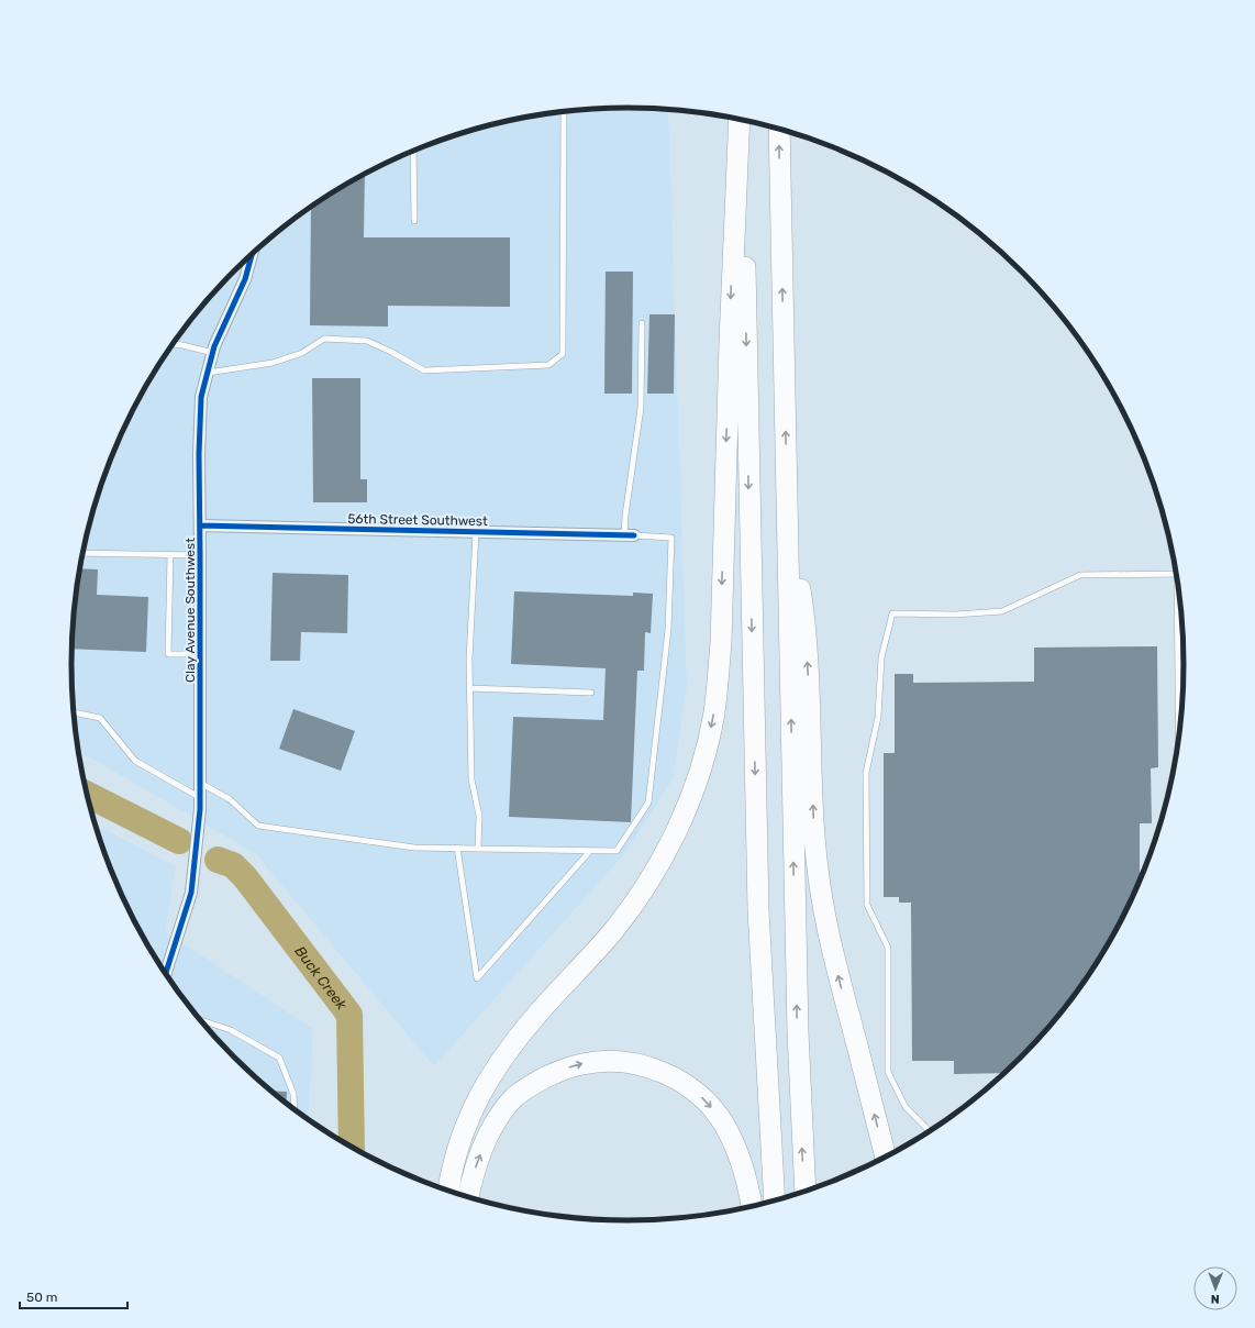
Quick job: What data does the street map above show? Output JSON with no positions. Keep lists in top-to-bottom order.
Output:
{
  "streets": {
    "street": ["56th Street Southwest", "Clay Avenue Southwest"]
  },
  "crossings": [
    ["56th Street Southwest", "Clay Avenue Southwest"]
  ],
  "water": ["Buck Creek"],
  "scale_bar": "50 m",
  "north": "bottom"
}
